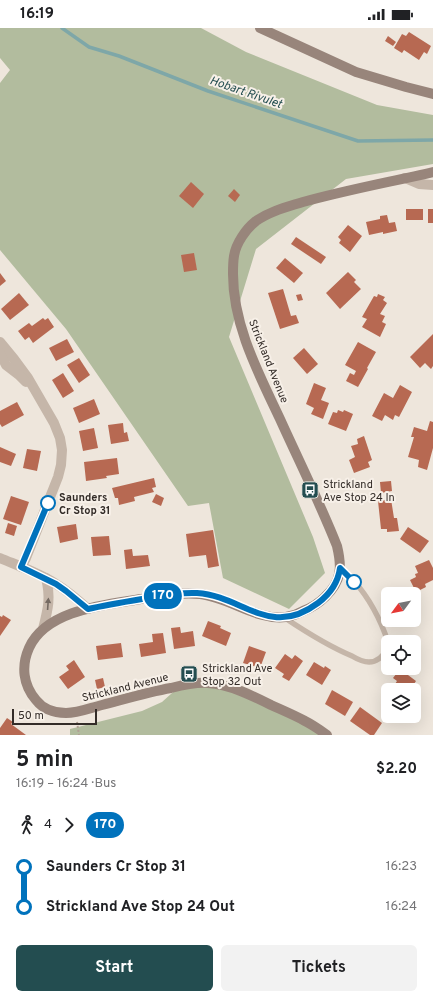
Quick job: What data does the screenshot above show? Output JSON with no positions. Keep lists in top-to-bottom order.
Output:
{
  "streets": {
    "street": ["Strickland Avenue"]
  },
  "water": ["Hobart Rivulet"],
  "places": {
    "bus stop": ["Strickland Ave Stop 24 In", "Strickland Ave Stop 32 Out"],
    "other": ["Saunders Cr Stop 31"]
  },
  "lines": ["bus line 170"],
  "scale_bar": "50 m",
  "north": "bottom left",
  "page": {
    "status": "16:19",
    "on_map": "170",
    "scale": "50 m",
    "heading": ["5 min", "16:19 – 16:24 · Bus", "$2.20"],
    "legs": ["4", "170"],
    "list": [
      {
        "name": "Saunders Cr Stop 31",
        "value": "16:23"
      },
      {
        "name": "Strickland Ave Stop 24 Out",
        "value": "16:24"
      }
    ],
    "buttons": ["Start", "Tickets"]
  }
}
